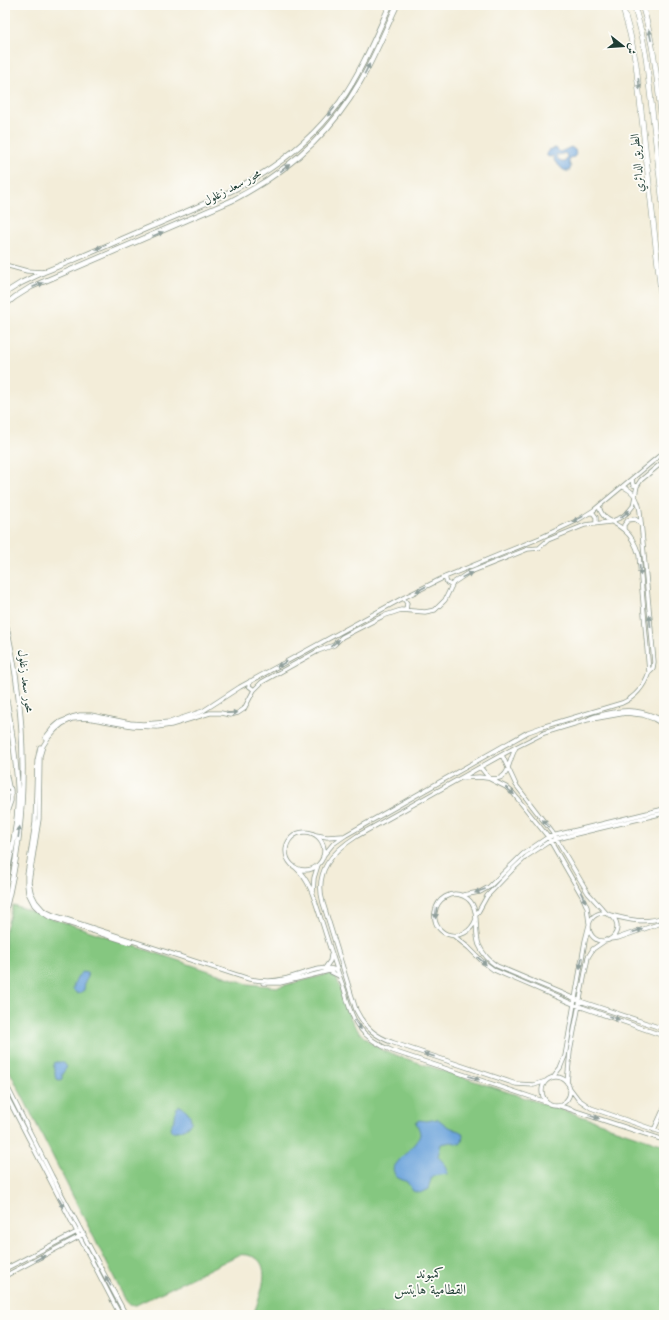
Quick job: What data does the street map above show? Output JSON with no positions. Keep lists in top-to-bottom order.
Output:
{
  "streets": {
    "highway": ["الطريق الدائري"],
    "main road": ["محور سعد زغلول"]
  },
  "districts": ["كمبوند القطامية هايتس"],
  "north": "right"
}
